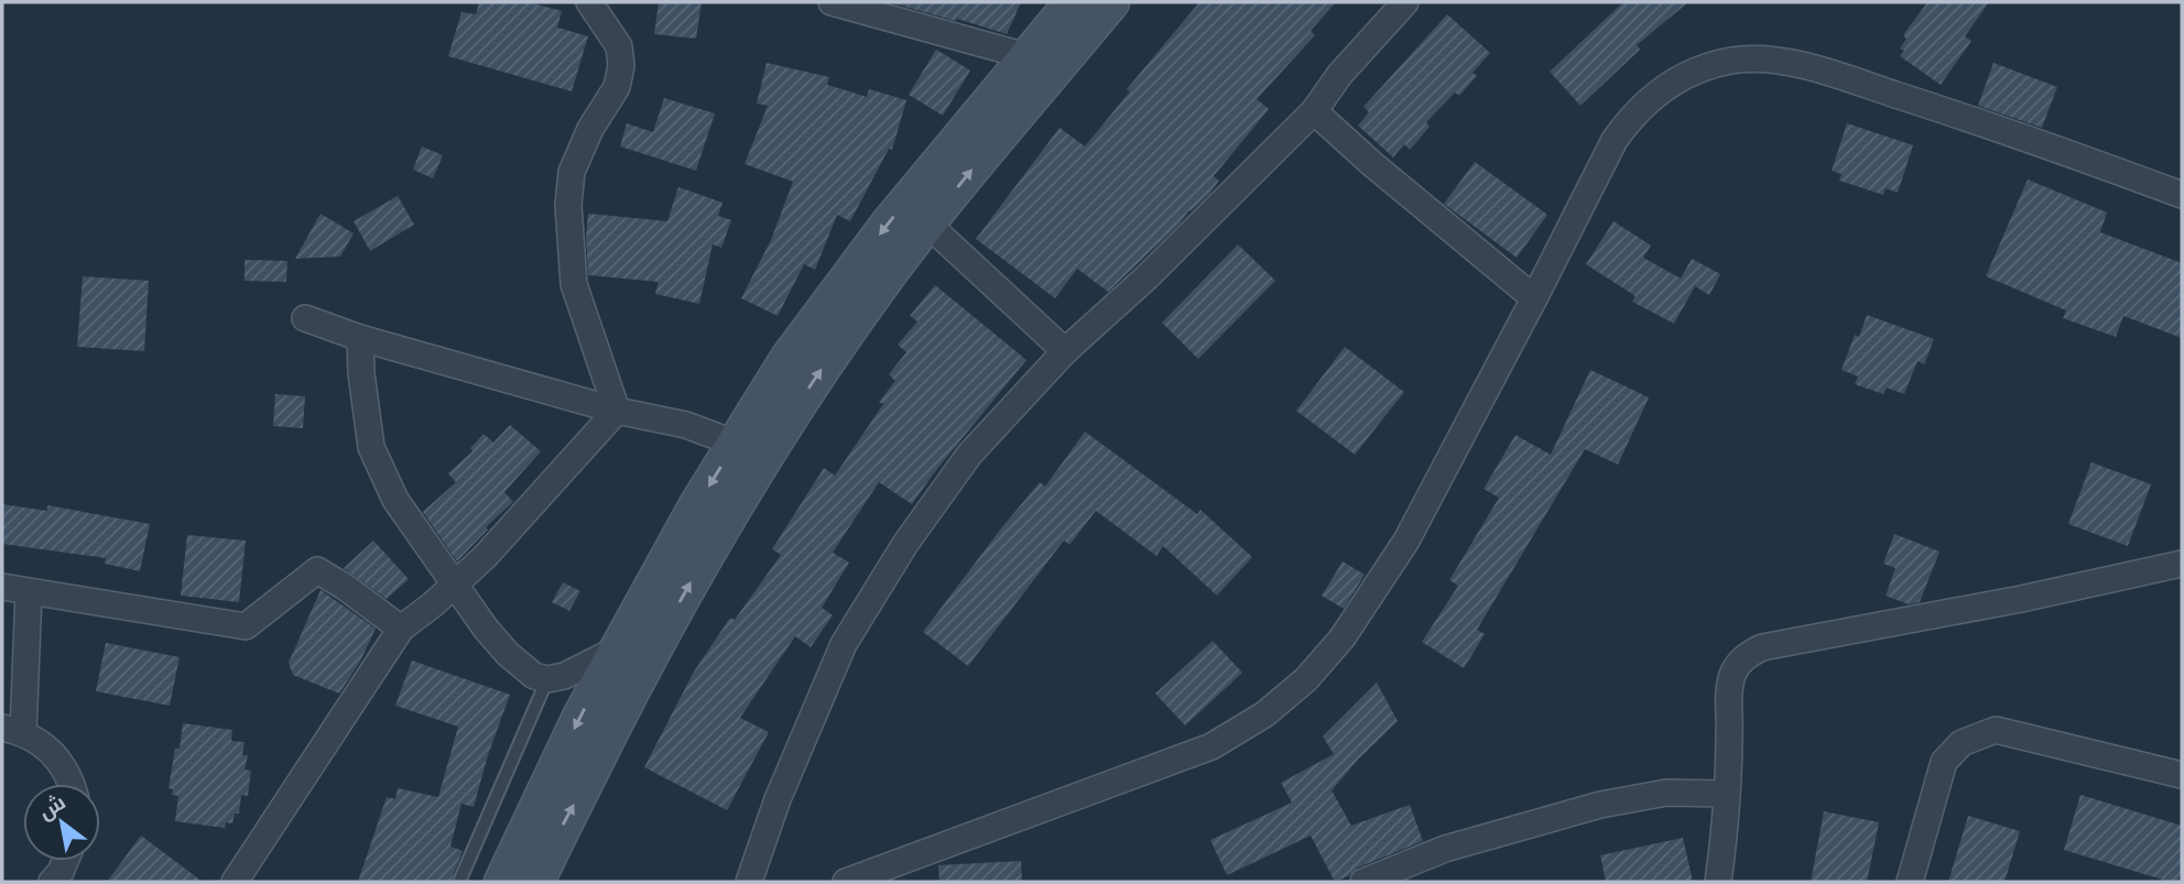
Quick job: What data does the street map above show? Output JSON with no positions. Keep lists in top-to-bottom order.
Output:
{
  "north": "top left"
}
